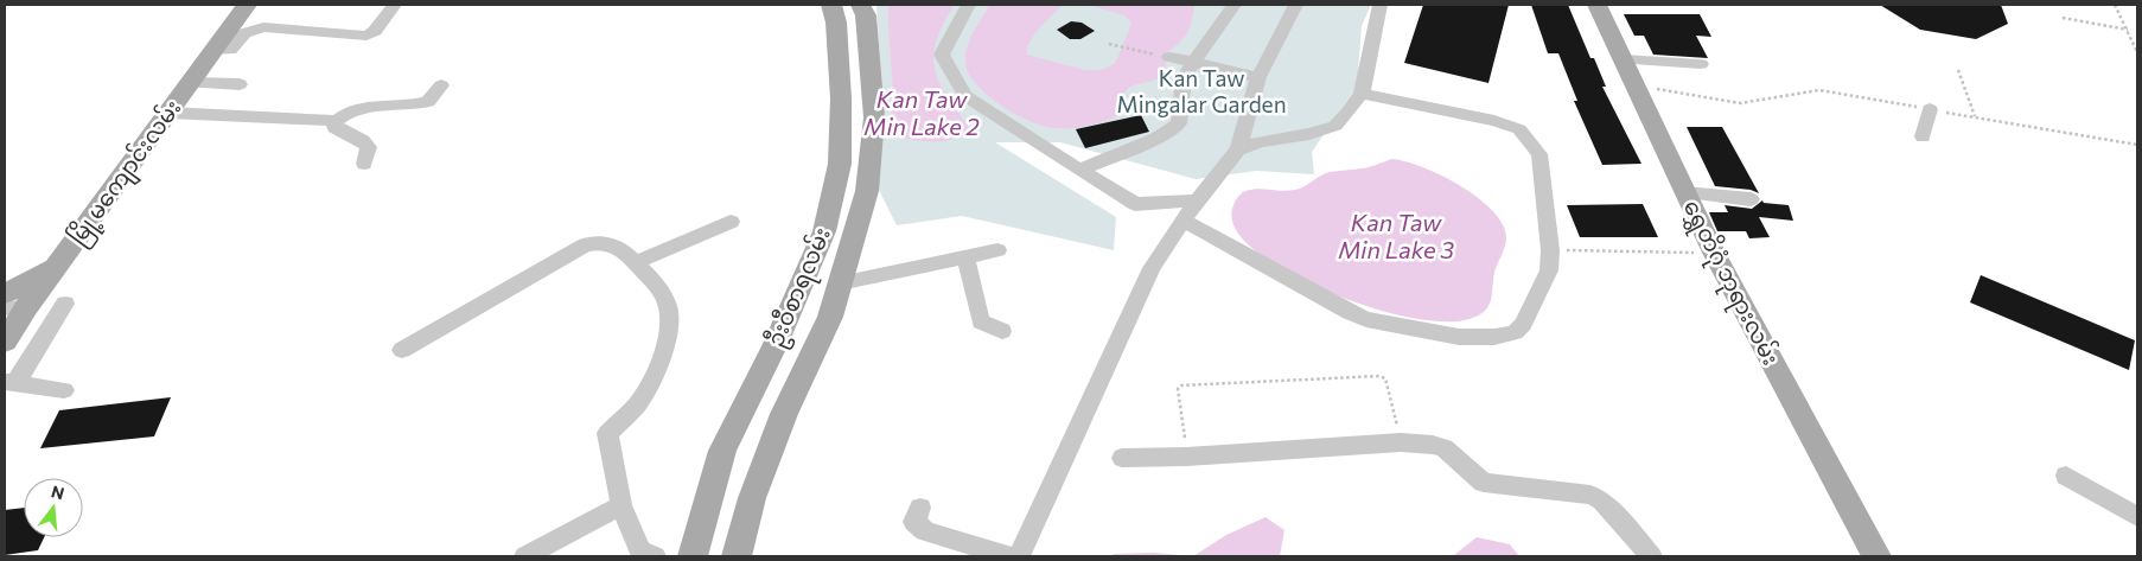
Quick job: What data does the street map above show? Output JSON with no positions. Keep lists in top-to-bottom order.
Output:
{
  "streets": {
    "main road": ["မြို့မကျောင်းလမ်း", "ရွှေတိဂုံ ဘုရားလမ်း", "ဦးဝီစာရလမ်း"]
  },
  "water": ["Kan Taw Min Lake 2", "Kan Taw Min Lake 3"],
  "parks": ["Kan Taw Mingalar Garden"],
  "north": "top"
}
